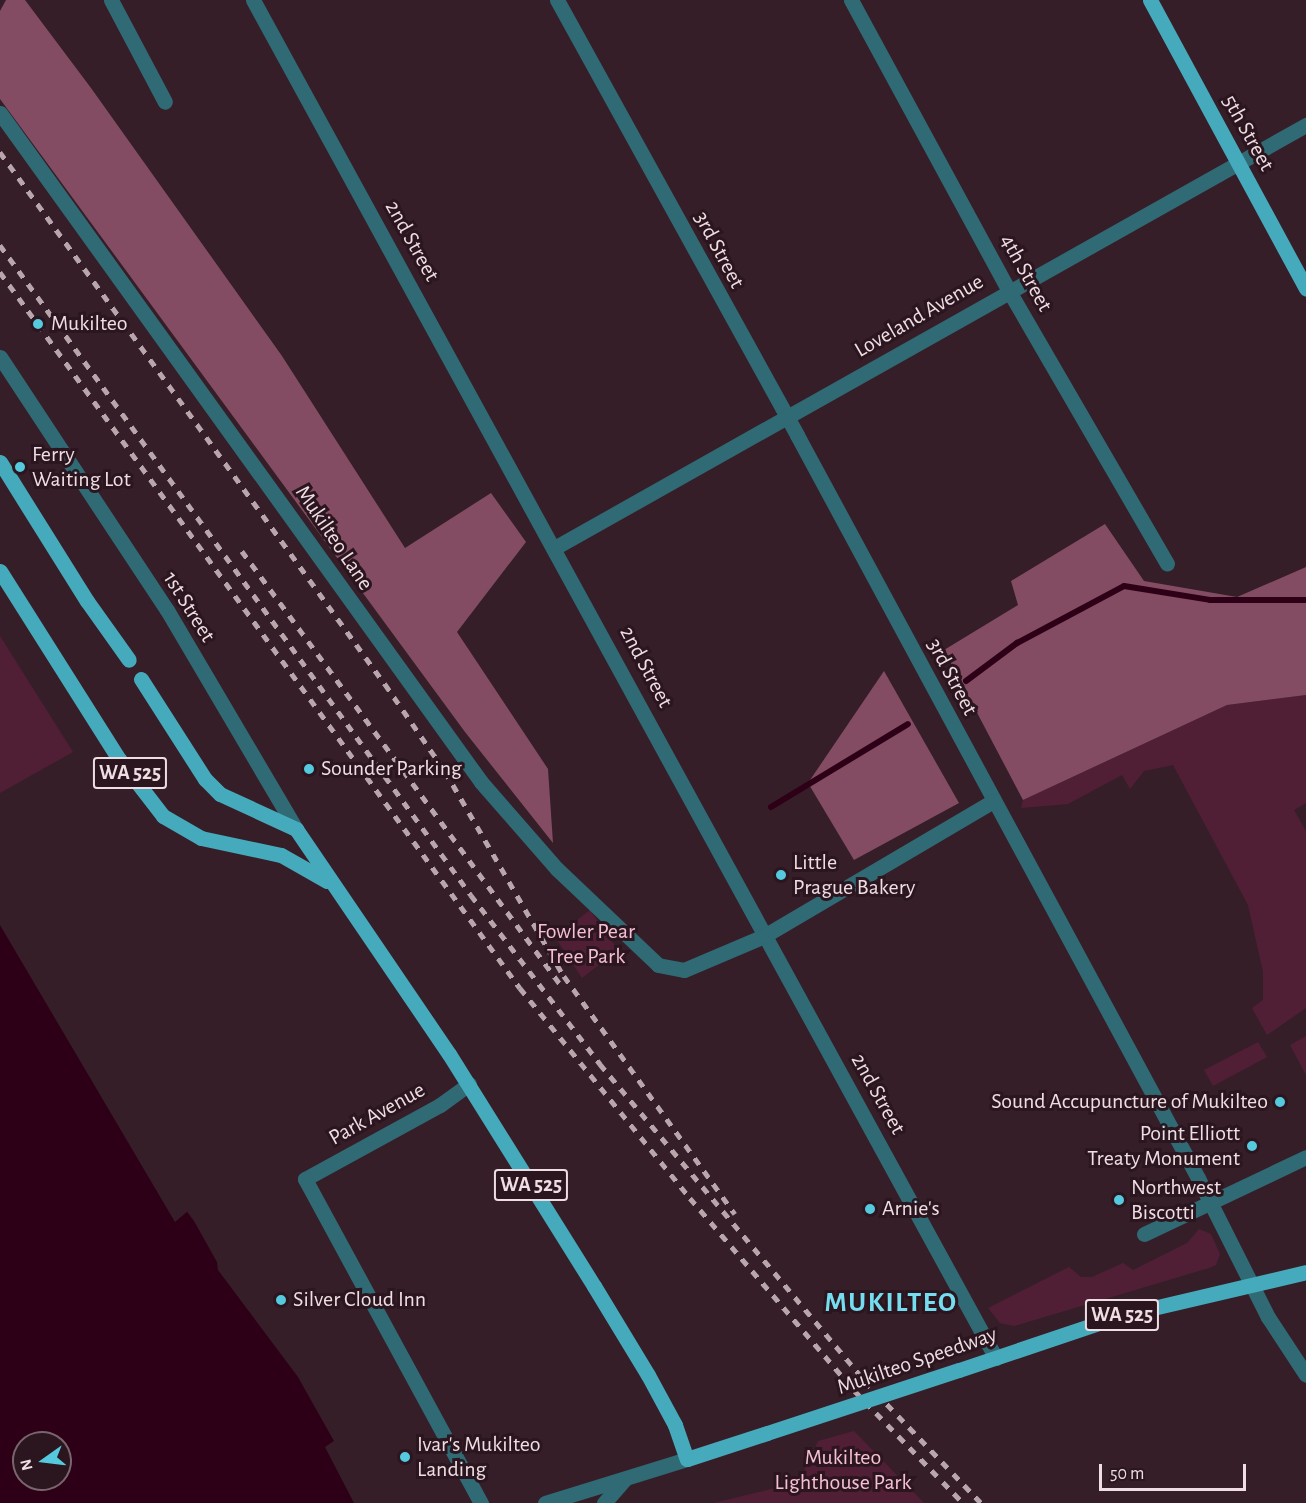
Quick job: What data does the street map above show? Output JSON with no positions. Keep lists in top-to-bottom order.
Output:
{
  "streets": {
    "main road": [
      "5th Street",
      "1st Street",
      "WA 525",
      "Mukilteo Speedway"
    ],
    "street": [
      "2nd Street",
      "3rd Street",
      "4th Street",
      "Loveland Avenue",
      "Mukilteo Lane",
      "Park Avenue"
    ]
  },
  "crossings": [
    ["5th Street", "Loveland Avenue"],
    ["2nd Street", "Loveland Avenue"],
    ["2nd Street", "Mukilteo Lane"],
    ["2nd Street", "Mukilteo Speedway"],
    ["3rd Street", "Loveland Avenue"],
    ["3rd Street", "Mukilteo Speedway"],
    ["4th Street", "Loveland Avenue"],
    ["1st Street", "WA 525"],
    ["WA 525", "Park Avenue"],
    ["WA 525", "Mukilteo Speedway"]
  ],
  "districts": ["MUKILTEO"],
  "parks": ["Fowler Pear Tree Park", "Mukilteo Lighthouse Park"],
  "places": [
    "Mukilteo",
    "Ferry Waiting Lot",
    "Sounder Parking",
    "Little Prague Bakery",
    "Sound Accupuncture of Mukilteo",
    "Point Elliott Treaty Monument",
    "Northwest Biscotti",
    "Arnie's",
    "Silver Cloud Inn",
    "Ivar's Mukilteo Landing"
  ],
  "scale_bar": "50 m",
  "north": "left"
}
